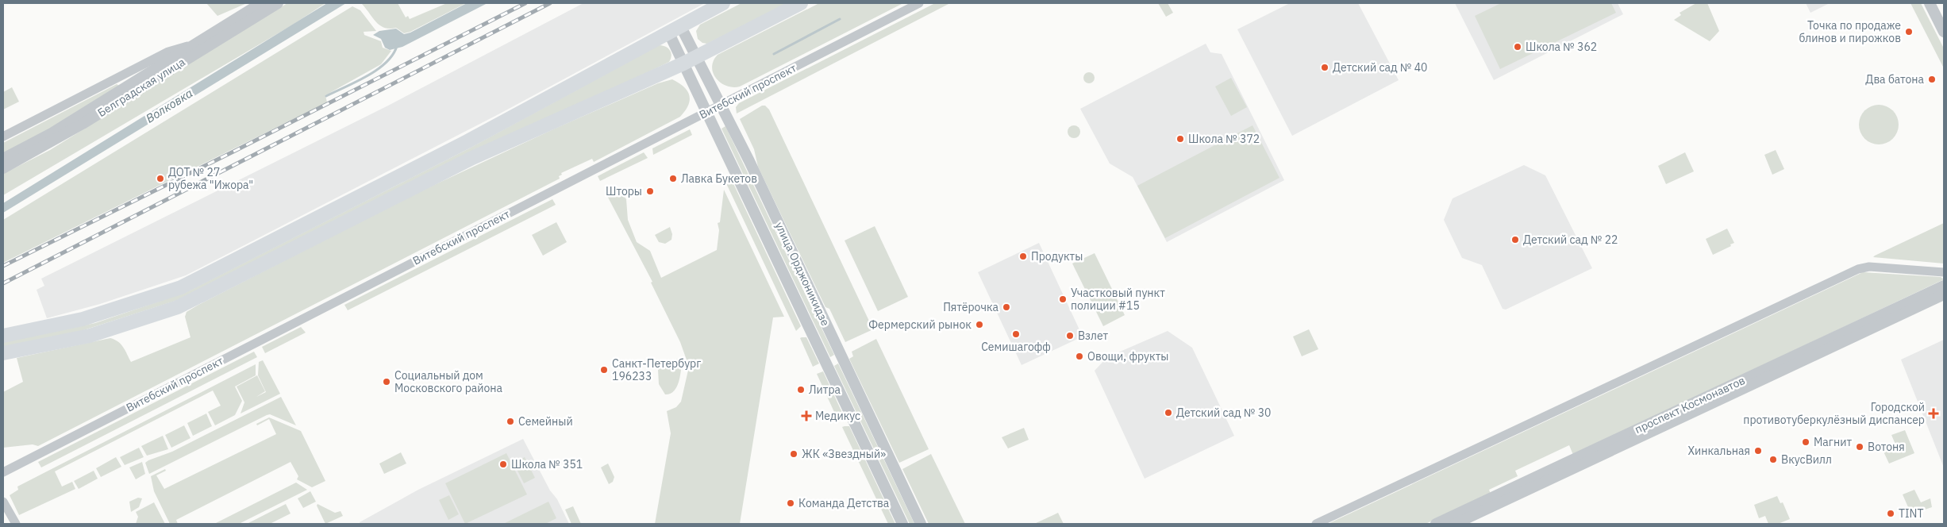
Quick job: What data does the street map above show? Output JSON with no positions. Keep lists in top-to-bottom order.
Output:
{
  "streets": {
    "street": [
      "Белградская улица",
      "Витебский проспект",
      "улица Орджоникидзе",
      "проспект Космонавтов"
    ]
  },
  "crossings": [
    ["Витебский проспект", "улица Орджоникидзе"]
  ],
  "water": ["Волковка"],
  "places": {
    "other": [
      "Точка по продаже блинов и пирожков",
      "Школа № 362",
      "Детский сад № 40",
      "Два батона",
      "Школа № 372",
      "ДОТ № 27 рубежа \"Ижора\"",
      "Лавка Букетов",
      "Шторы",
      "Детский сад № 22",
      "Продукты",
      "Участковый пункт полиции #15",
      "Пятёрочка",
      "Фермерский рынок",
      "Семишагофф",
      "Взлет",
      "Овощи, фрукты",
      "Санкт-Петербург 196233",
      "Социальный дом Московского района",
      "Литра",
      "Детский сад № 30",
      "Семейный",
      "Магнит",
      "Вотоня",
      "Хинкальная",
      "ЖК «Звездный»",
      "ВкусВилл",
      "Школа № 351",
      "Команда Детства",
      "TINT"
    ],
    "health": ["Городской противотуберкулёзный диспансер", "Медикус"]
  }
}
